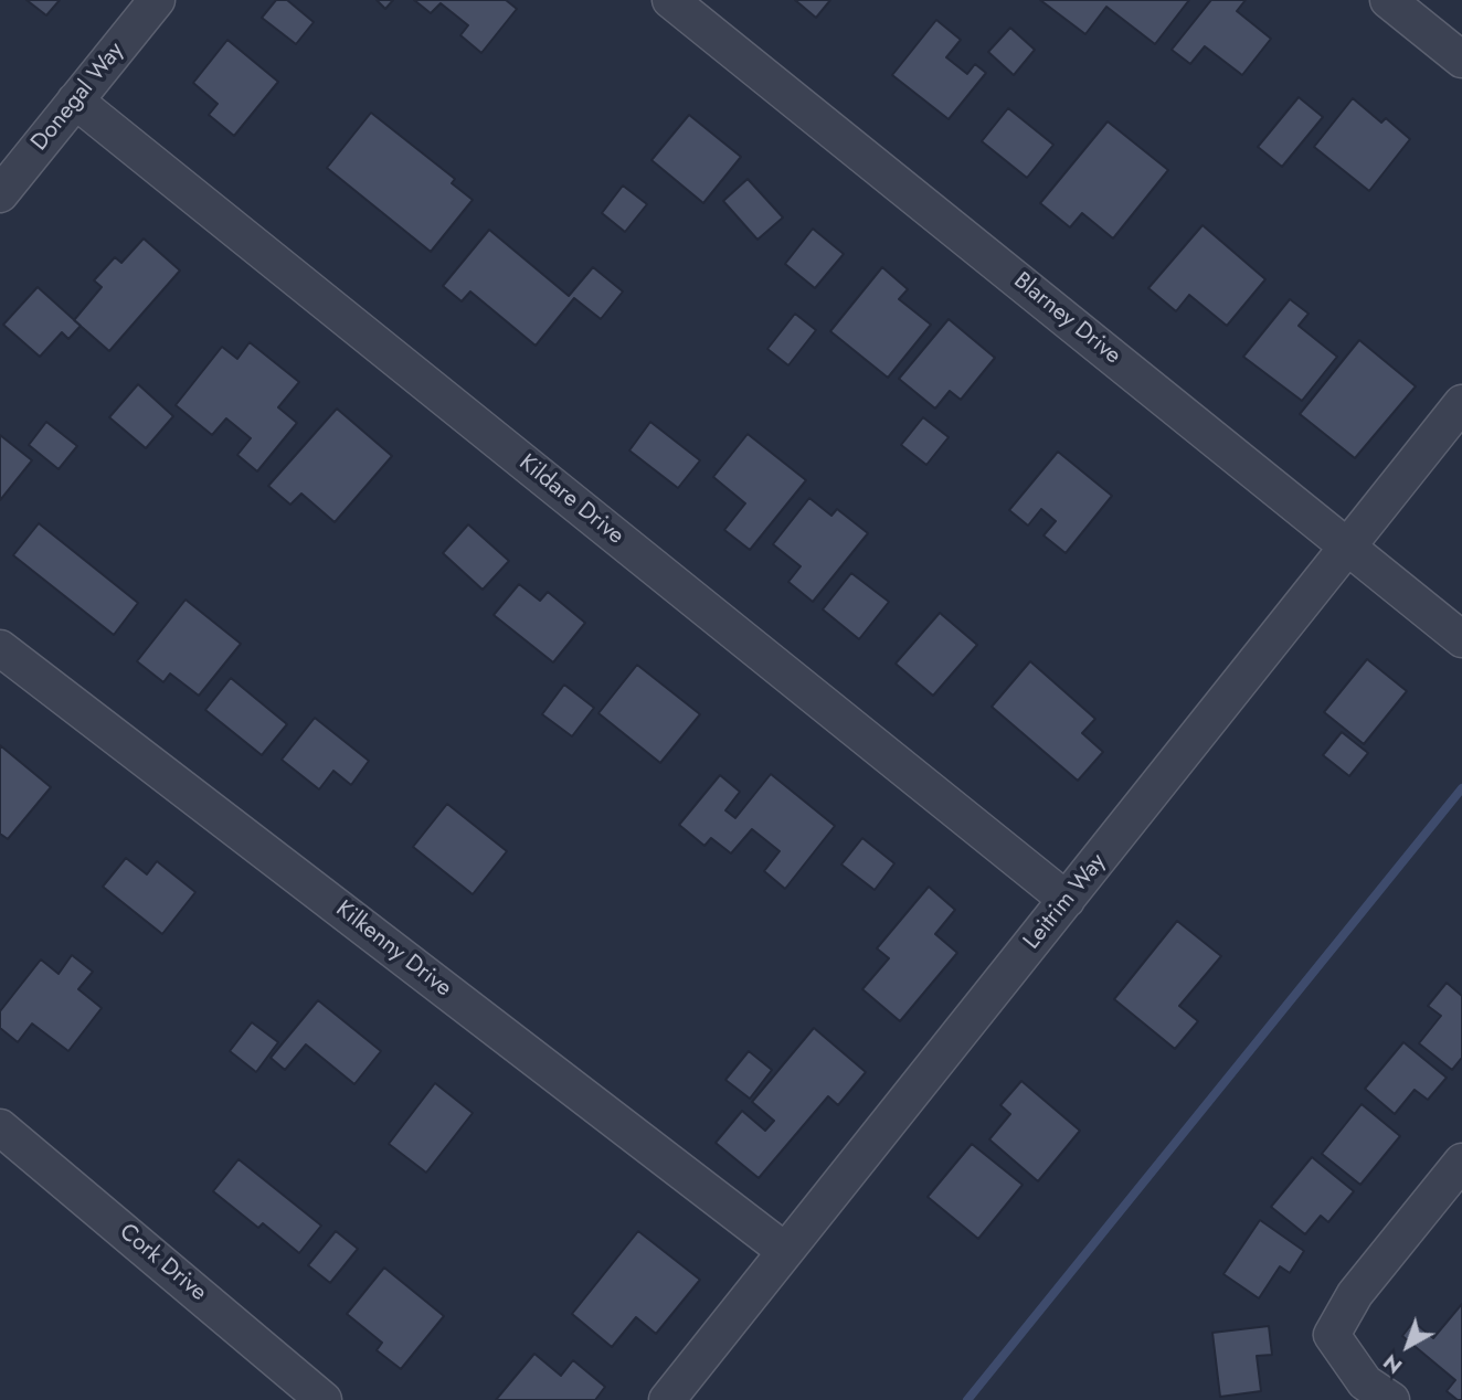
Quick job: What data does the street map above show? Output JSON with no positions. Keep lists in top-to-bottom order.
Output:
{
  "streets": {
    "street": [
      "Donegal Way",
      "Blarney Drive",
      "Kildare Drive",
      "Leitrim Way",
      "Kilkenny Drive",
      "Cork Drive"
    ]
  },
  "crossings": [
    ["Donegal Way", "Kildare Drive"],
    ["Blarney Drive", "Leitrim Way"],
    ["Kildare Drive", "Leitrim Way"],
    ["Leitrim Way", "Kilkenny Drive"]
  ],
  "north": "bottom left"
}
